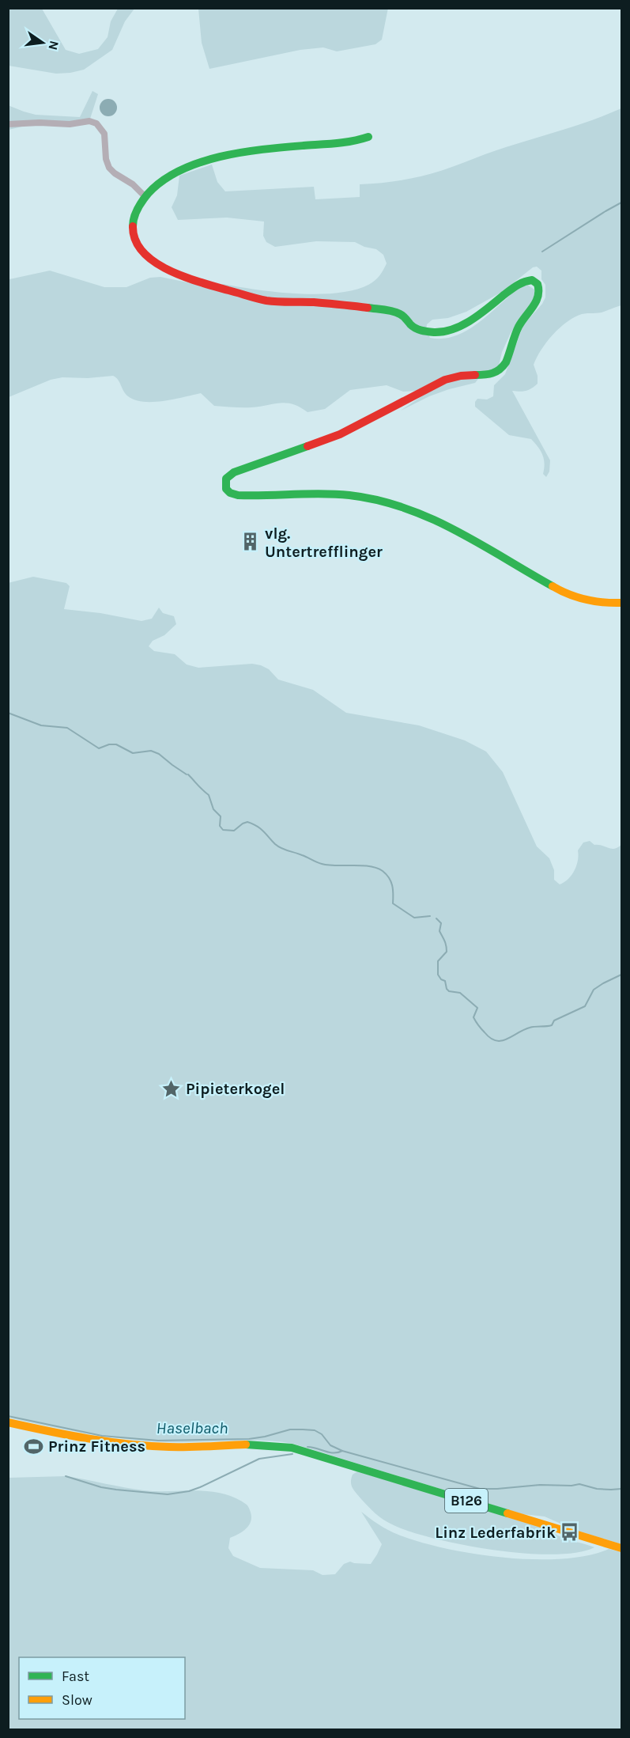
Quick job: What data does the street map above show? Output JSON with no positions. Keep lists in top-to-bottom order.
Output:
{
  "streets": {
    "street": ["B126"]
  },
  "water": ["Haselbach"],
  "places": {
    "building": ["vlg. Untertrefflinger"],
    "place": ["Pipieterkogel"],
    "sports": ["Prinz Fitness"],
    "bus stop": ["Linz Lederfabrik"]
  },
  "legend": ["Fast", "Slow"],
  "north": "right"
}
